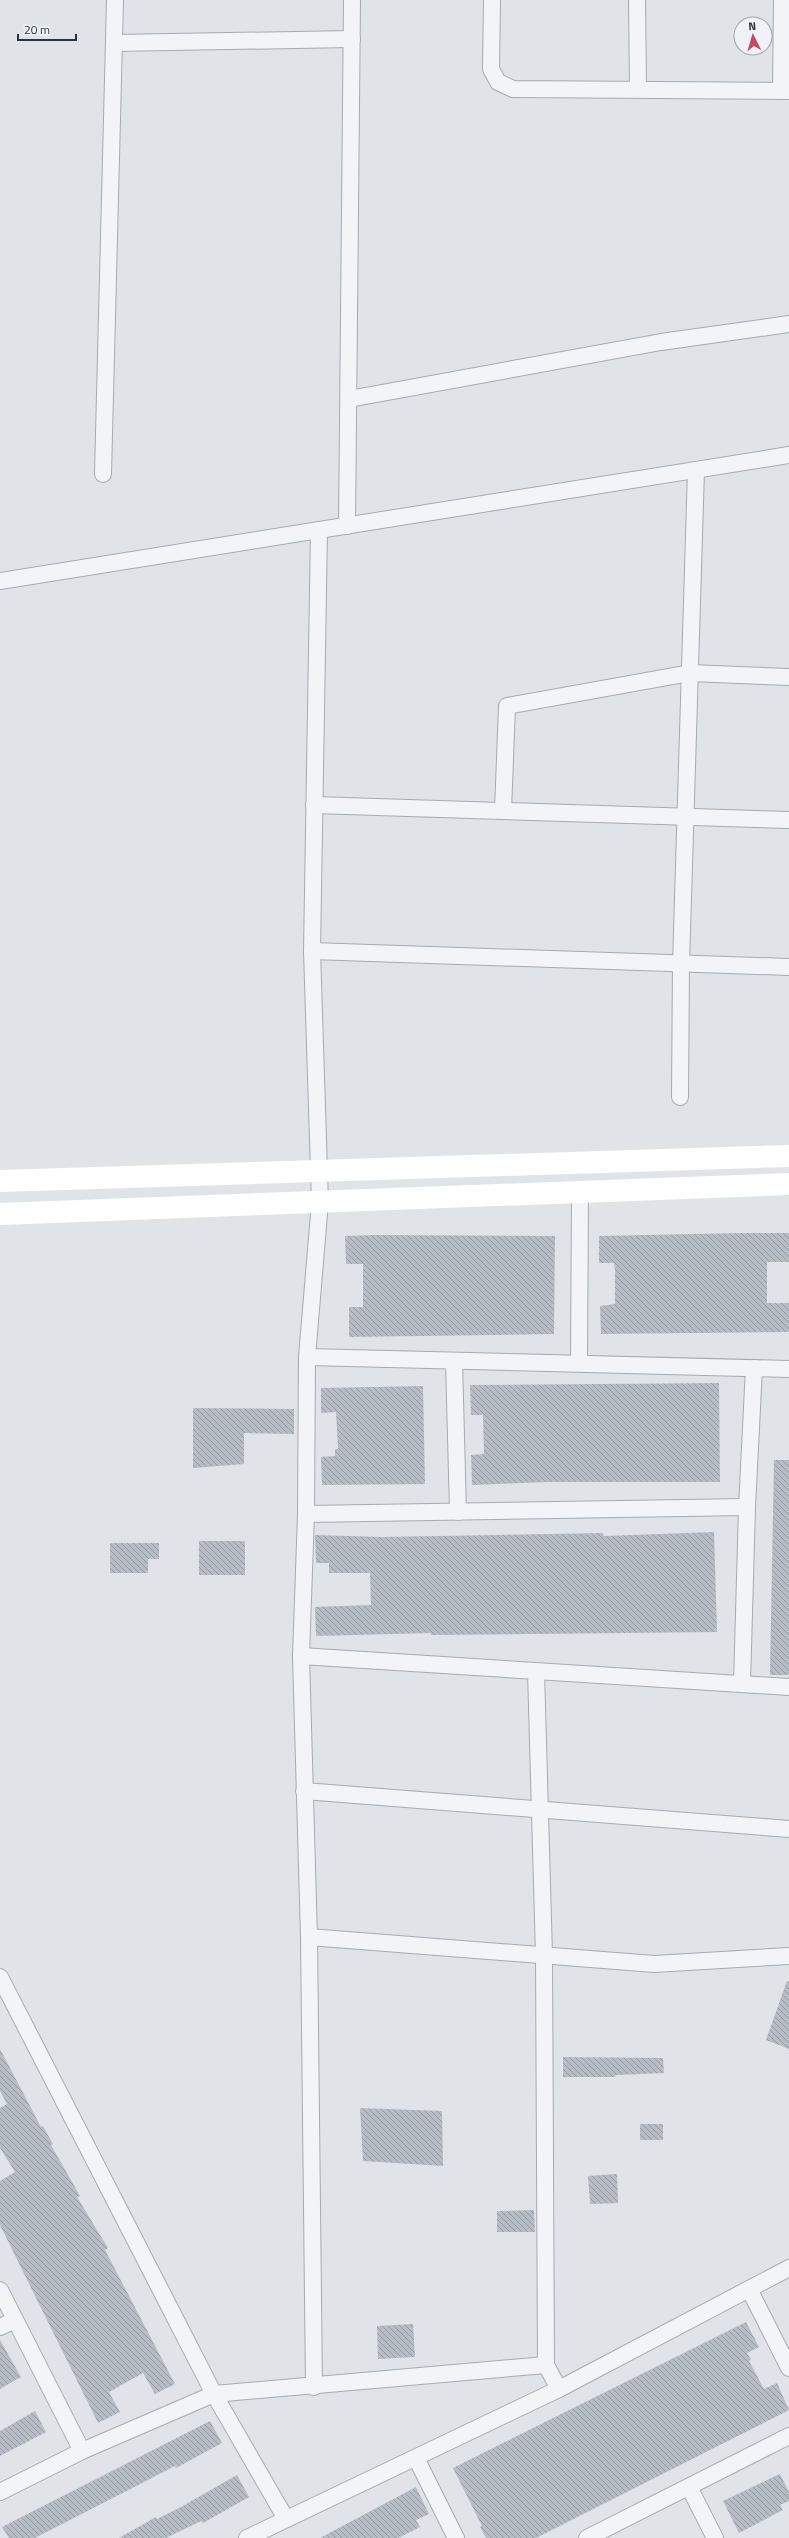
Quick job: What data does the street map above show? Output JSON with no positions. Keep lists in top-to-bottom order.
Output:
{
  "scale_bar": "20 m",
  "north": "top"
}
